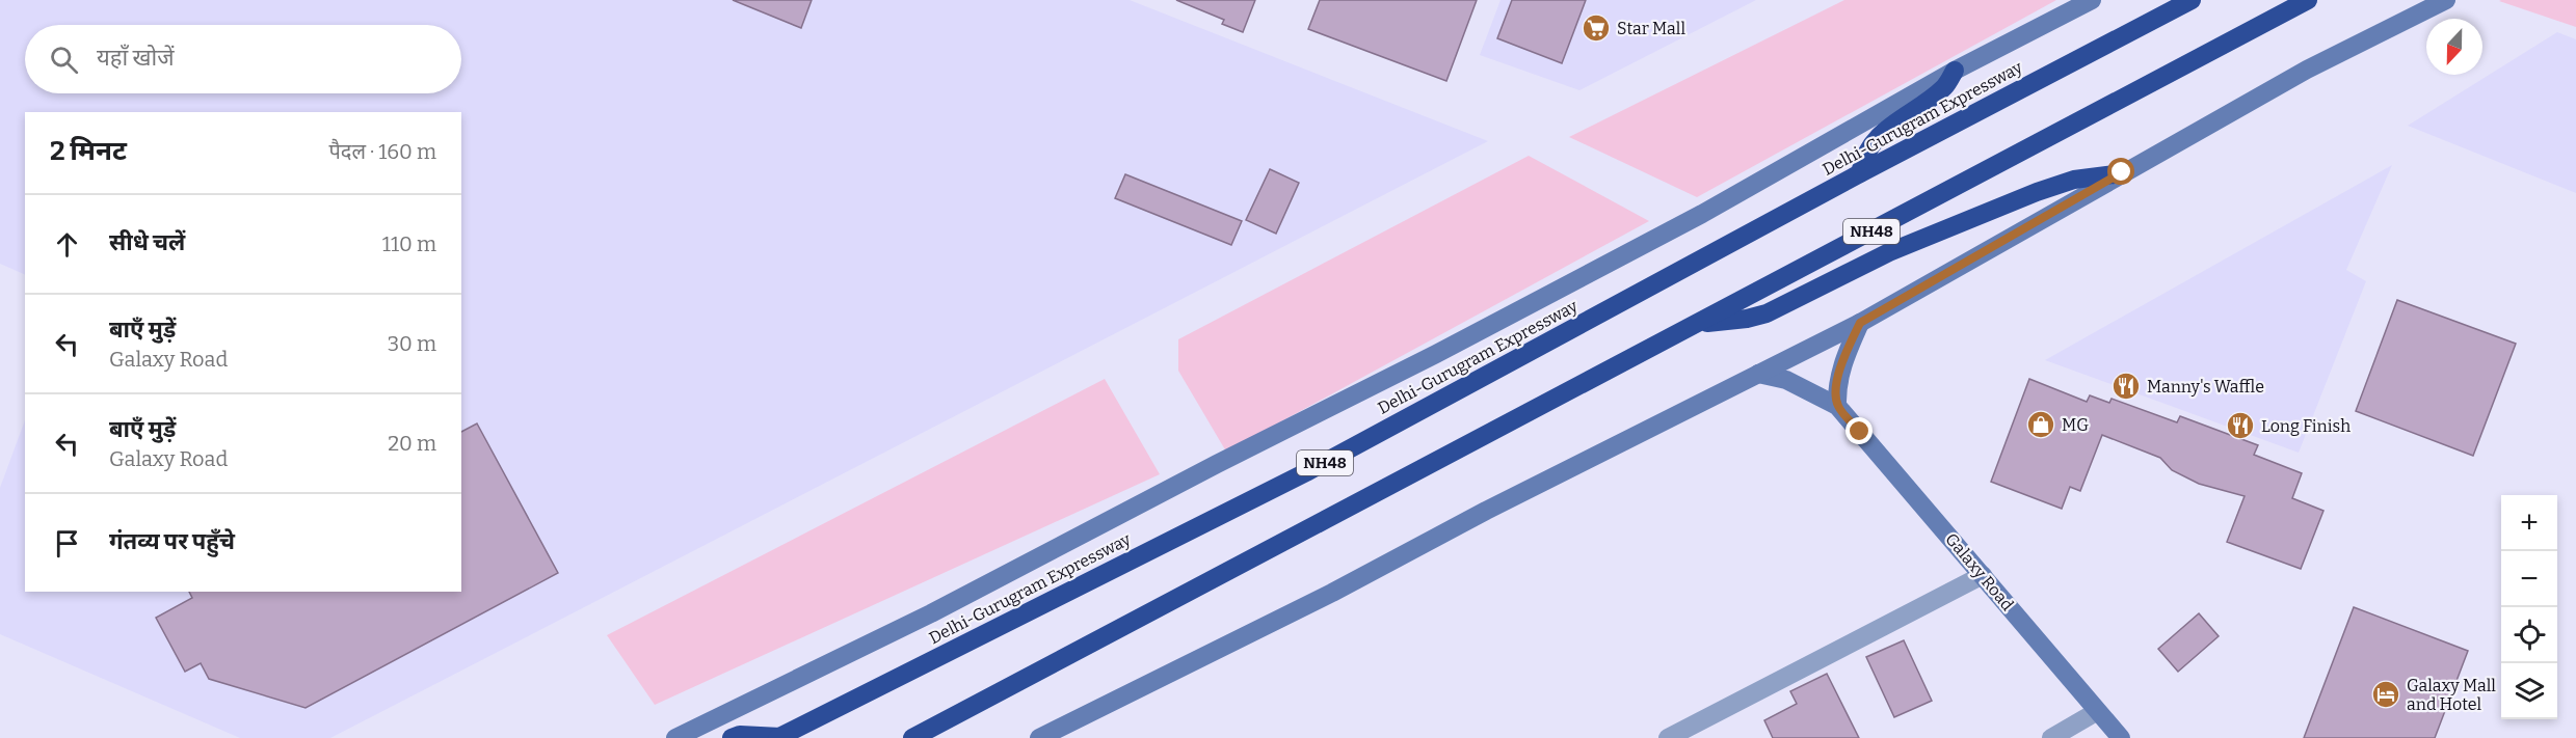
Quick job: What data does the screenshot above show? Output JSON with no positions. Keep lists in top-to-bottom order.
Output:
{
  "streets": {
    "highway": ["Delhi-Gurugram Expressway", "NH48"],
    "main road": ["Galaxy Road"]
  },
  "places": {
    "supermarket": ["Star Mall"],
    "restaurant": ["Manny's Waffle", "Long Finish"],
    "shop": ["MG"],
    "hotel": ["Galaxy Mall and Hotel"]
  },
  "north": "bottom",
  "page": {
    "search": "यहाँ खोजें",
    "heading": ["2 मिनट", "पैदल · 160 m"],
    "list": [
      ["सीधे चलें", "110 m"],
      ["बाएँ मुड़ें", "Galaxy Road", "30 m"],
      ["बाएँ मुड़ें", "Galaxy Road", "20 m"],
      "गंतव्य पर पहुँचे"
    ],
    "map_buttons": ["+", "−"]
  }
}
